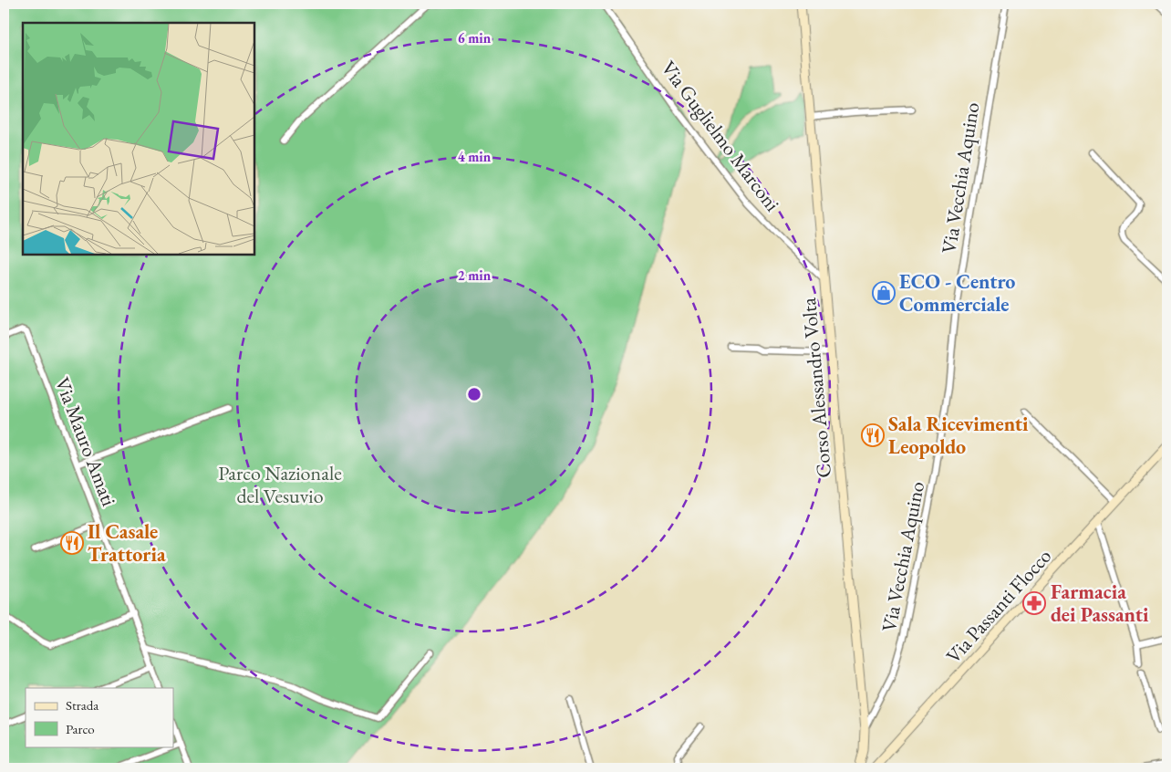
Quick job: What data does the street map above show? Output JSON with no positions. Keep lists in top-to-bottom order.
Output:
{
  "streets": {
    "main road": ["Corso Alessandro Volta", "Via Passanti Flocco"],
    "street": ["Via Guglielmo Marconi", "Via Vecchia Aquino", "Via Mauro Amati"]
  },
  "crossings": [
    ["Via Guglielmo Marconi", "Corso Alessandro Volta"],
    ["Via Vecchia Aquino", "Corso Alessandro Volta"]
  ],
  "parks": ["Parco Nazionale del Vesuvio"],
  "places": {
    "shop": ["ECO - Centro Commerciale"],
    "restaurant": ["Sala Ricevimenti Leopoldo", "Il Casale Trattoria"],
    "pharmacy": ["Farmacia dei Passanti"]
  },
  "legend": ["Strada", "Parco"],
  "rings": ["6 min", "4 min", "2 min"]
}
